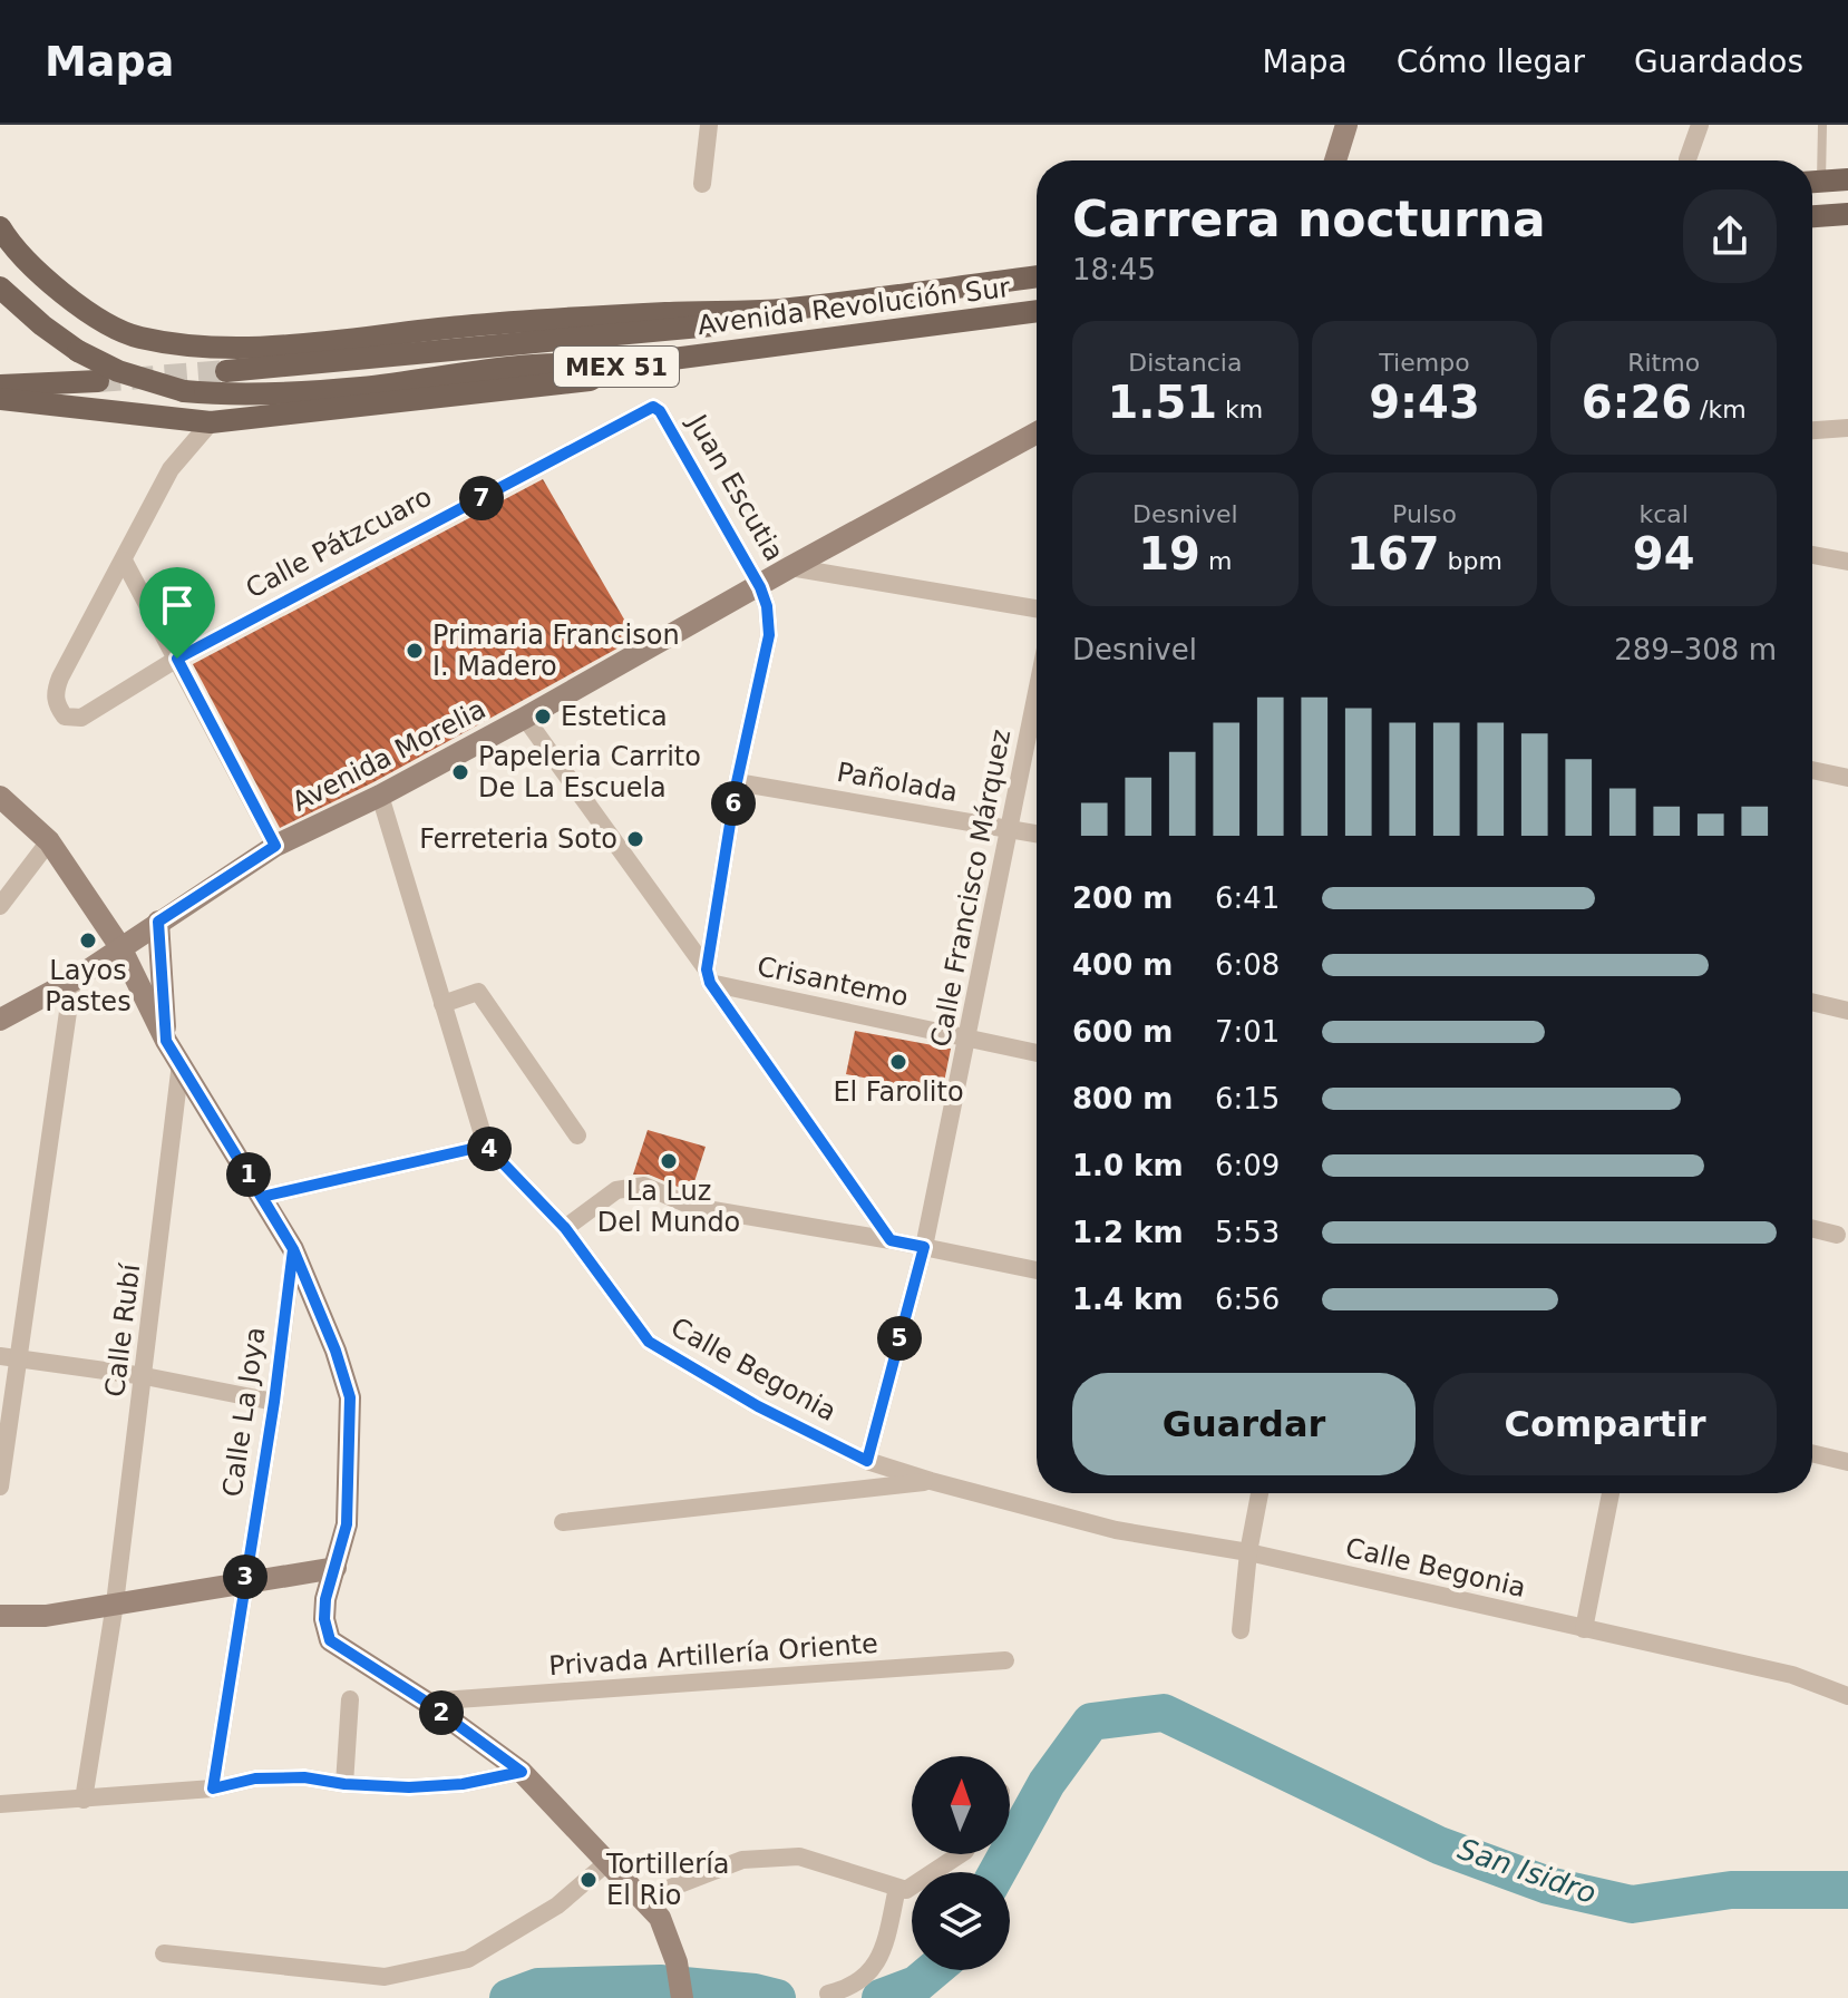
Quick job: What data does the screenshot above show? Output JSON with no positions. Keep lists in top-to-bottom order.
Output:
{
  "streets": {
    "main road": ["Avenida Revolución Sur", "MEX 51"],
    "street": [
      "Juan Escutia",
      "Calle Pátzcuaro",
      "Avenida Morelia",
      "Pañolada",
      "Calle Francisco Márquez",
      "Crisantemo",
      "Calle Rubí",
      "Calle Begonia",
      "Calle La Joya",
      "Privada Artillería Oriente"
    ]
  },
  "crossings": [
    ["Avenida Revolución Sur", "MEX 51"],
    ["Juan Escutia", "Calle Pátzcuaro"],
    ["Juan Escutia", "Avenida Morelia"],
    ["Juan Escutia", "Pañolada"],
    ["Juan Escutia", "Crisantemo"],
    ["Avenida Morelia", "Calle Begonia"],
    ["Pañolada", "Calle Francisco Márquez"],
    ["Calle Francisco Márquez", "Crisantemo"],
    ["Calle Francisco Márquez", "Calle Begonia"]
  ],
  "water": ["San Isidro"],
  "places": [
    "Primaria Francison I. Madero",
    "Estetica",
    "Papeleria Carrito De La Escuela",
    "Ferreteria Soto",
    "Layos Pastes",
    "El Farolito",
    "La Luz Del Mundo",
    "Tortillería El Rio"
  ],
  "north": "top",
  "page": {
    "header": "Mapa",
    "nav": ["Mapa", "Cómo llegar", "Guardados"],
    "heading": ["Carrera nocturna", "18:45"],
    "stats": [
      ["Distancia", "1.51 km"],
      ["Tiempo", "9:43"],
      ["Ritmo", "6:26 /km"],
      ["Desnivel", "19 m"],
      ["Pulso", "167 bpm"],
      ["kcal", "94"]
    ],
    "pins": [
      "7",
      "6",
      "4",
      "1",
      "5",
      "3",
      "2"
    ],
    "chart": ["Desnivel", "289–308 m"],
    "list": [
      {
        "name": "200 m",
        "note": "6:41"
      },
      {
        "name": "400 m",
        "note": "6:08"
      },
      {
        "name": "600 m",
        "note": "7:01"
      },
      {
        "name": "800 m",
        "note": "6:15"
      },
      {
        "name": "1.0 km",
        "note": "6:09"
      },
      {
        "name": "1.2 km",
        "note": "5:53"
      },
      {
        "name": "1.4 km",
        "note": "6:56"
      }
    ],
    "buttons": ["Guardar", "Compartir"]
  }
}
